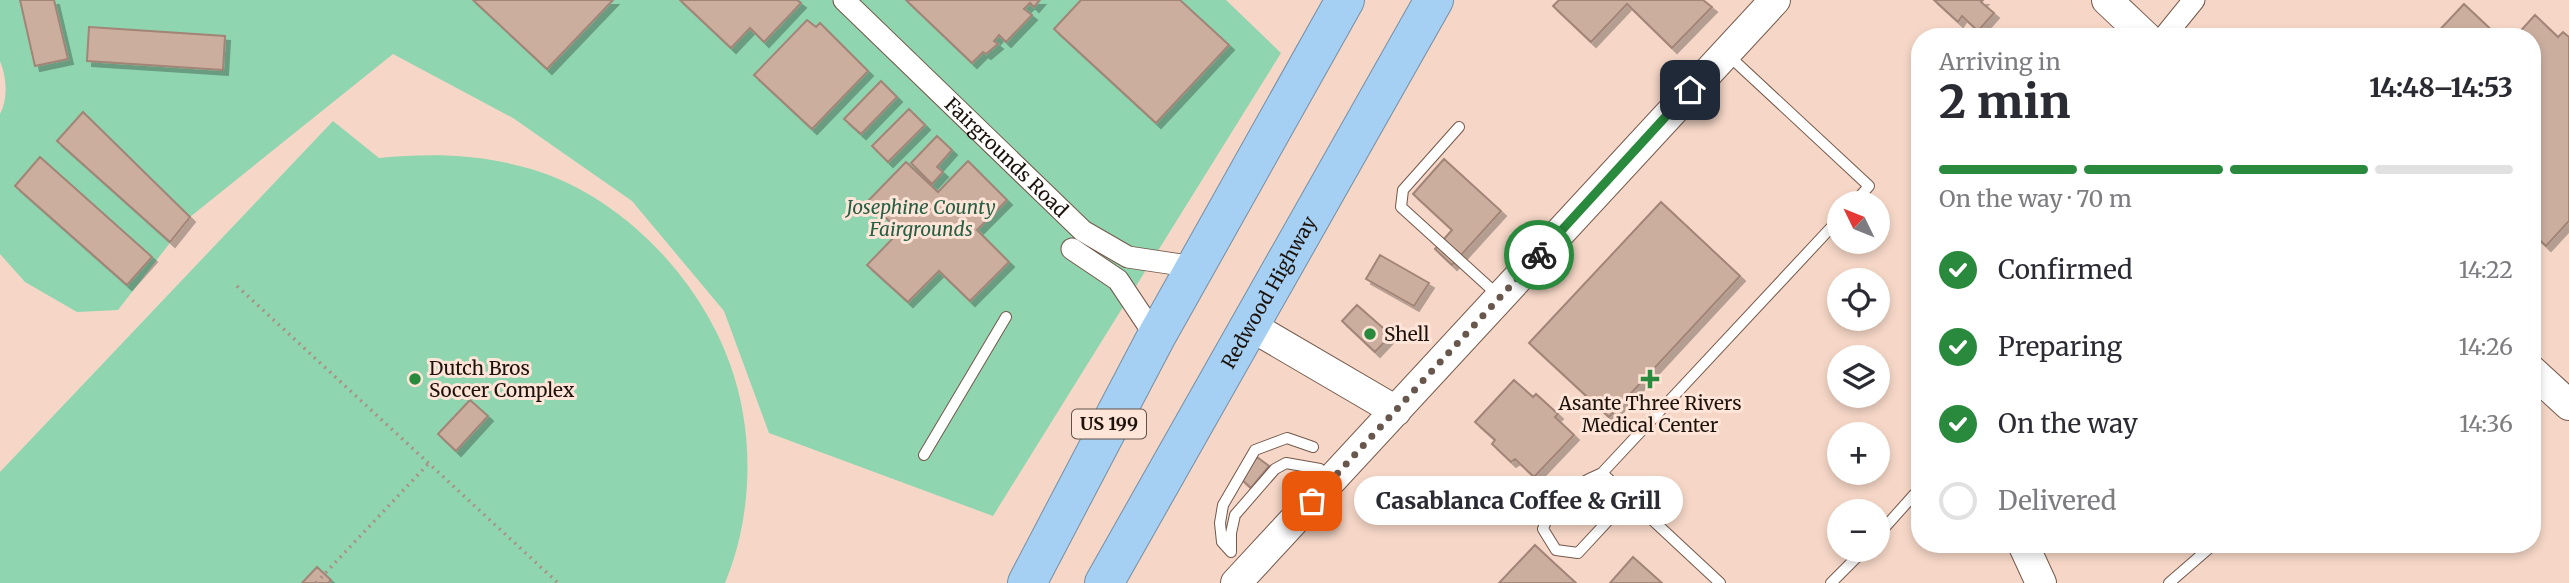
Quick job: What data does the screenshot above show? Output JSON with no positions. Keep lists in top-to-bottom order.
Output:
{
  "streets": {
    "highway": ["Redwood Highway", "US 199"],
    "street": ["Fairgrounds Road"]
  },
  "crossings": [
    ["Fairgrounds Road", "US 199"]
  ],
  "parks": ["Josephine County Fairgrounds"],
  "places": {
    "other": ["Shell", "Dutch Bros Soccer Complex", "Casablanca Coffee & Grill"],
    "health": ["Asante Three Rivers Medical Center"]
  },
  "north": "top left",
  "page": {
    "heading": ["2 min", "Arriving in", "14:48–14:53"],
    "bar": "On the way · 70 m",
    "map_buttons": ["+", "−"],
    "list": [
      ["Confirmed", "14:22"],
      ["Preparing", "14:26"],
      ["On the way", "14:36"],
      "Delivered"
    ],
    "bubble": "Casablanca Coffee & Grill"
  }
}
